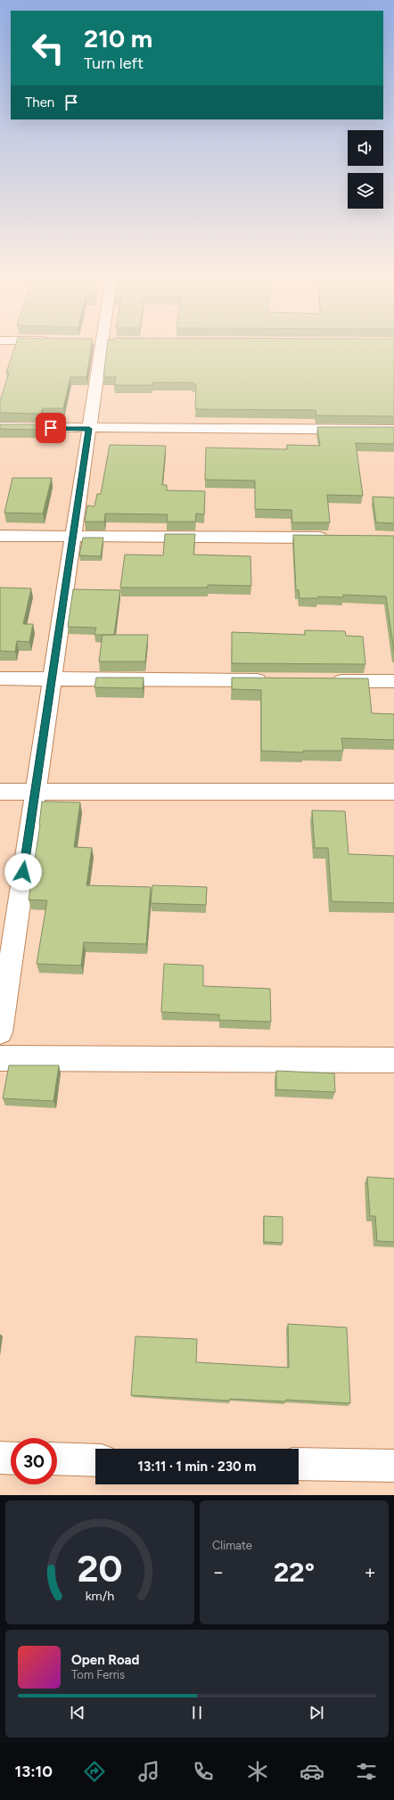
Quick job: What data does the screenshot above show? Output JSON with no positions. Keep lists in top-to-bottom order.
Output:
{
  "page": {
    "turn": ["210 m", "Turn left"],
    "then": "Then",
    "limit": "30",
    "trip": "13:11 · 1 min · 230 m",
    "tile": "Climate",
    "heat": ["−", "22°", "+"],
    "song": ["Open Road", "Tom Ferris"],
    "tabs": "13:10",
    "gauge": ["20", "km/h"]
  }
}
